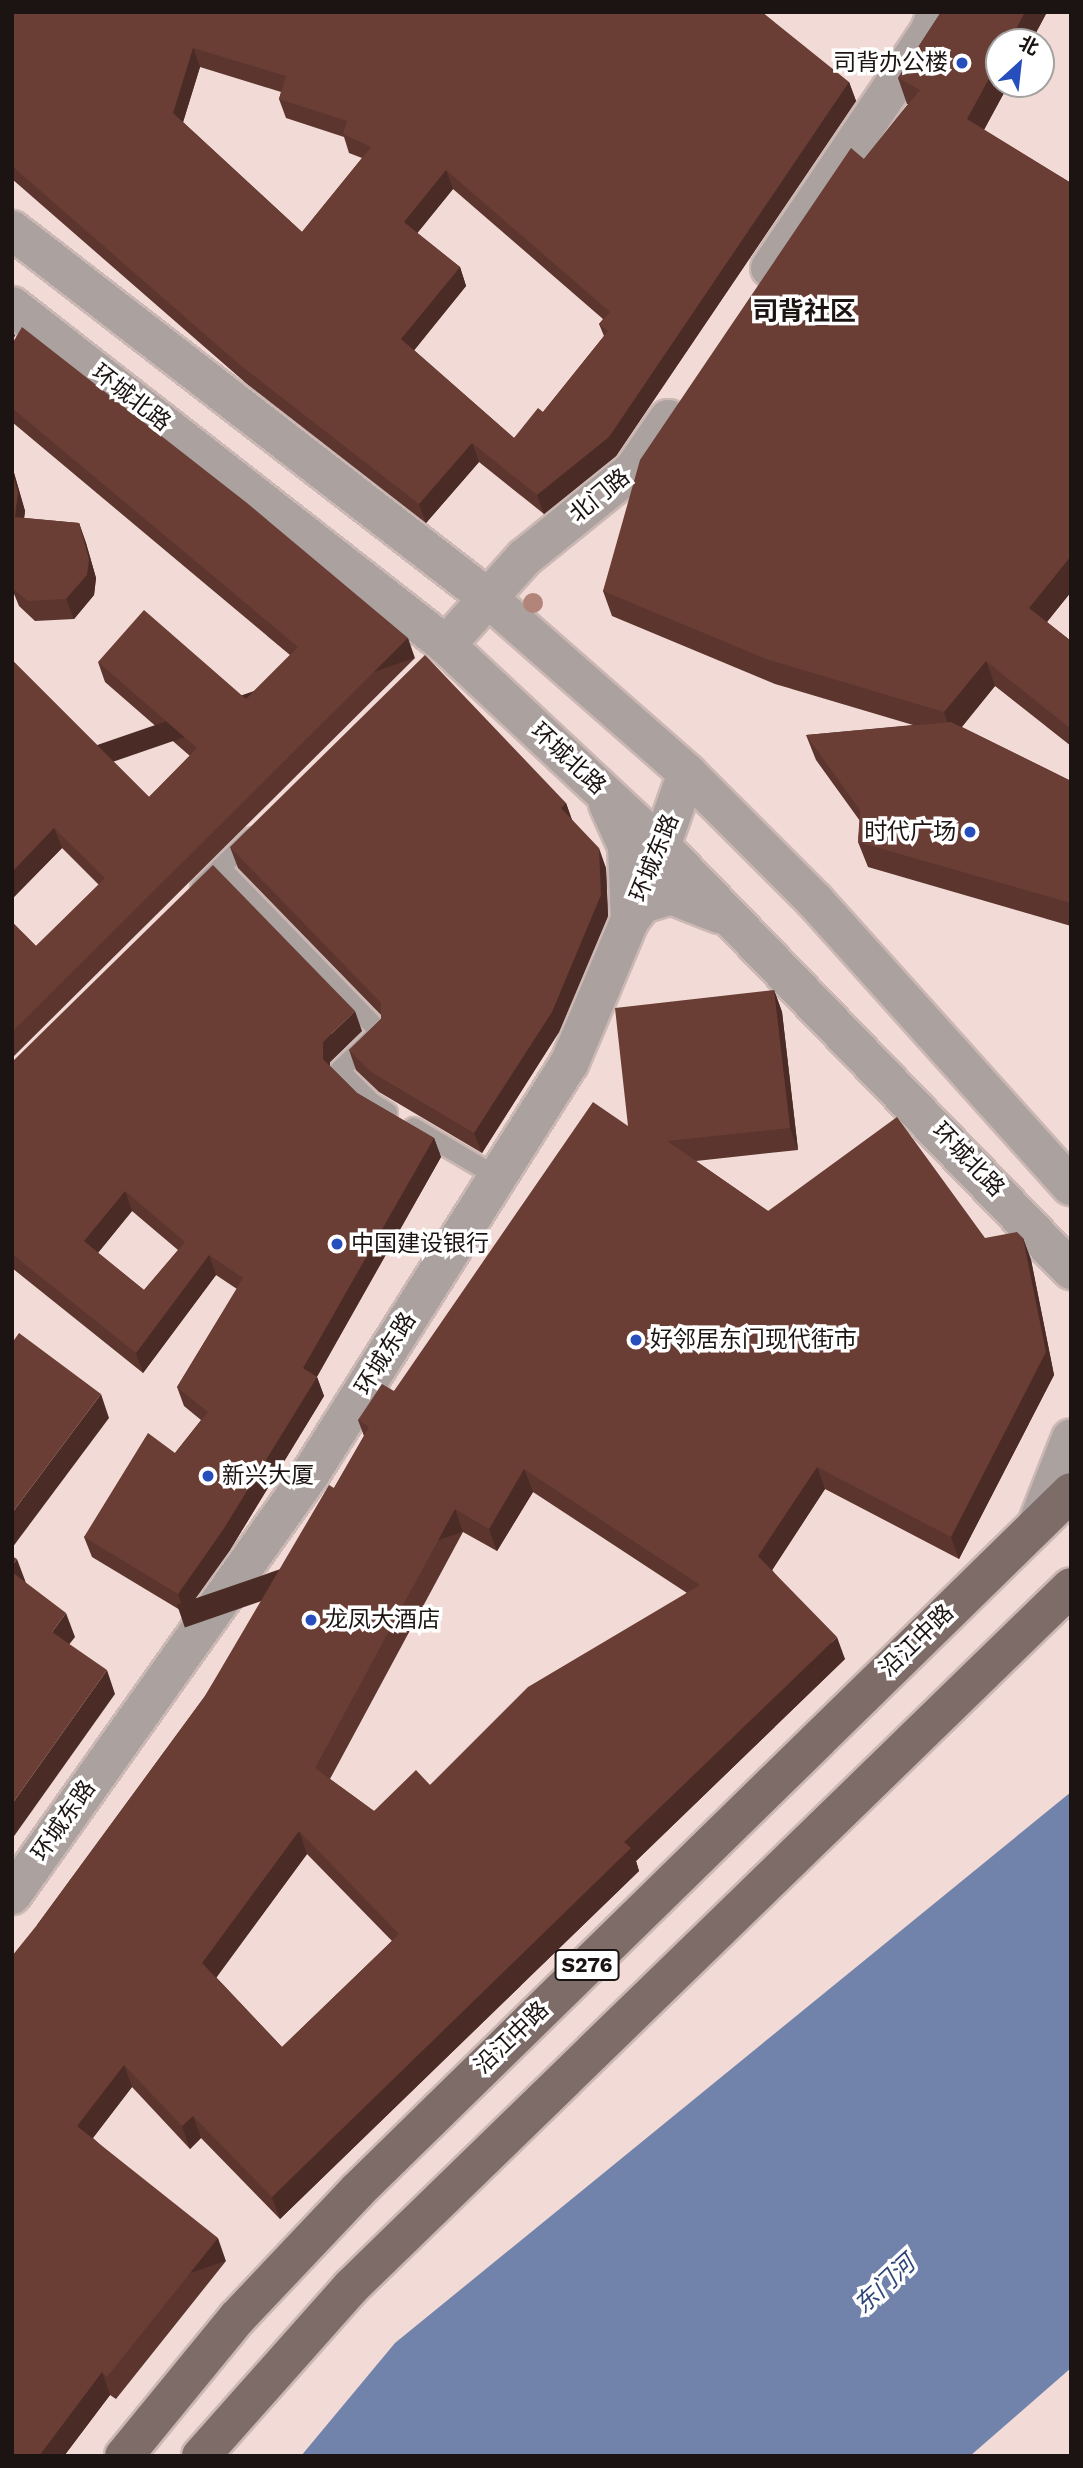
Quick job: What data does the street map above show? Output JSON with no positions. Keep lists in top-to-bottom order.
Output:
{
  "streets": {
    "main road": ["沿江中路", "S276"],
    "street": ["环城北路", "北门路", "环城东路"]
  },
  "crossings": [
    ["环城北路", "北门路"],
    ["环城北路", "环城东路"]
  ],
  "districts": ["司背社区"],
  "water": ["东门河"],
  "places": [
    "司背办公楼",
    "时代广场",
    "中国建设银行",
    "好邻居东门现代街市",
    "新兴大厦",
    "龙凤大酒店"
  ],
  "north": "top right"
}
